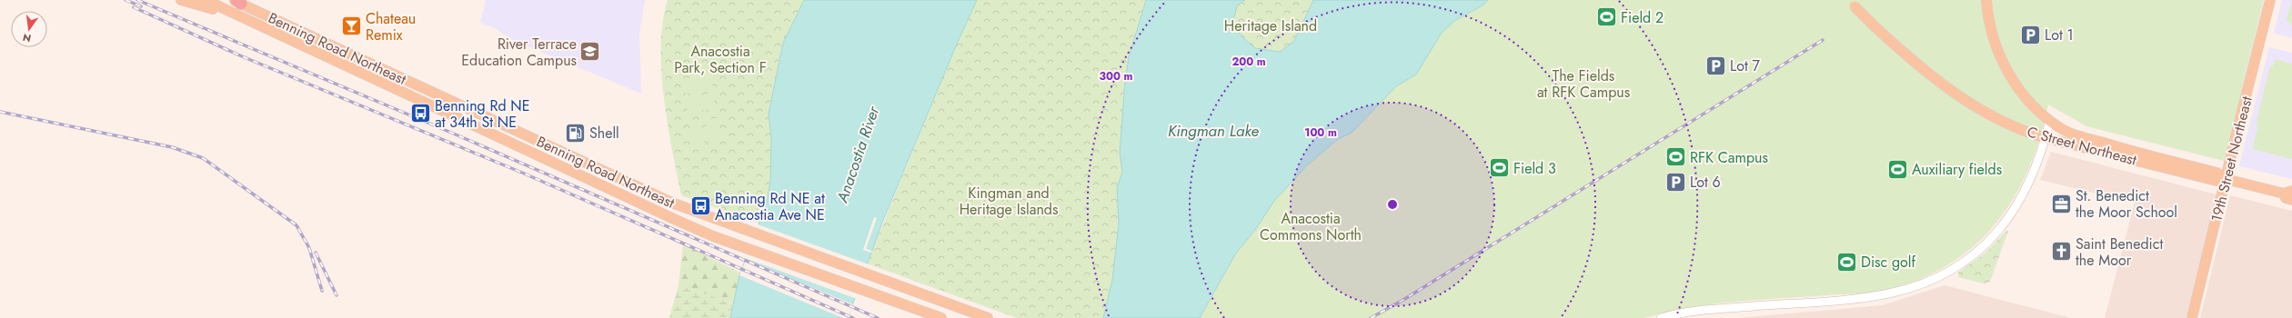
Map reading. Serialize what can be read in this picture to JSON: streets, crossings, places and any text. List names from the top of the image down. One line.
{"streets":{"main road":["Benning Road Northeast","C Street Northeast","19th Street Northeast"]},"crossings":[["C Street Northeast","19th Street Northeast"]],"water":["Kingman Lake","Anacostia River"],"parks":["Heritage Island","Anacostia Park, Section F","The Fields at RFK Campus","Kingman and Heritage Islands","Anacostia Commons North"],"places":{"sports":["Field 2","RFK Campus","Field 3","Auxiliary fields","Disc golf"],"bar":["Chateau Remix"],"parking":["Lot 1","Lot 7","Lot 6"],"school or university":["River Terrace Education Campus"],"bus stop":["Benning Rd NE at 34th St NE","Benning Rd NE at Anacostia Ave NE"],"fuel station":["Shell"],"office":["St. Benedict the Moor School"],"church":["Saint Benedict the Moor"]},"north":"bottom","rings":["200 m","300 m","100 m"]}
